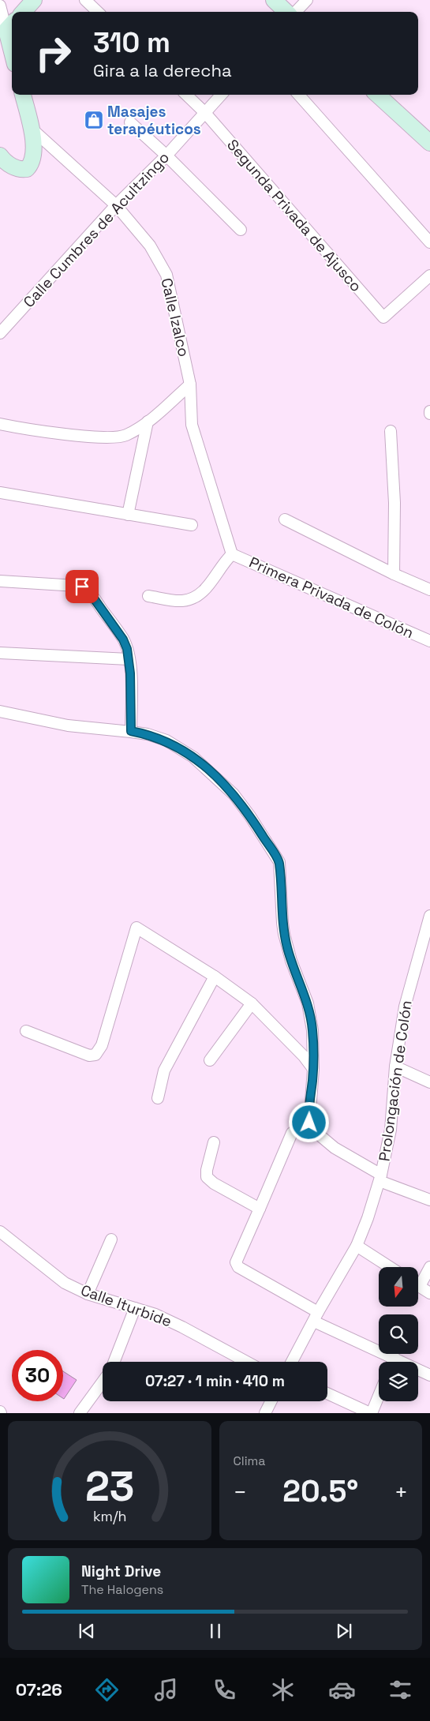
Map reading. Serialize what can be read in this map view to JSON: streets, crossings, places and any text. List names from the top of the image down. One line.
{"streets":{"street":["Segunda Privada de Ajusco","Calle Cumbres de Acultzingo","Calle Izalco","Primera Privada de Colón","Prolongación de Colón","Calle Iturbide"]},"crossings":[["Segunda Privada de Ajusco","Calle Cumbres de Acultzingo"],["Calle Cumbres de Acultzingo","Calle Izalco"],["Calle Izalco","Primera Privada de Colón"]],"places":{"shop":["Masajes terapéuticos"]},"north":"bottom","page":{"turn":["310 m","Gira a la derecha"],"limit":"30","trip":"07:27 · 1 min · 410 m","tile":"Clima","heat":["−","20.5°","+"],"song":["Night Drive","The Halogens"],"tabs":"07:26","gauge":["23","km/h"]}}
